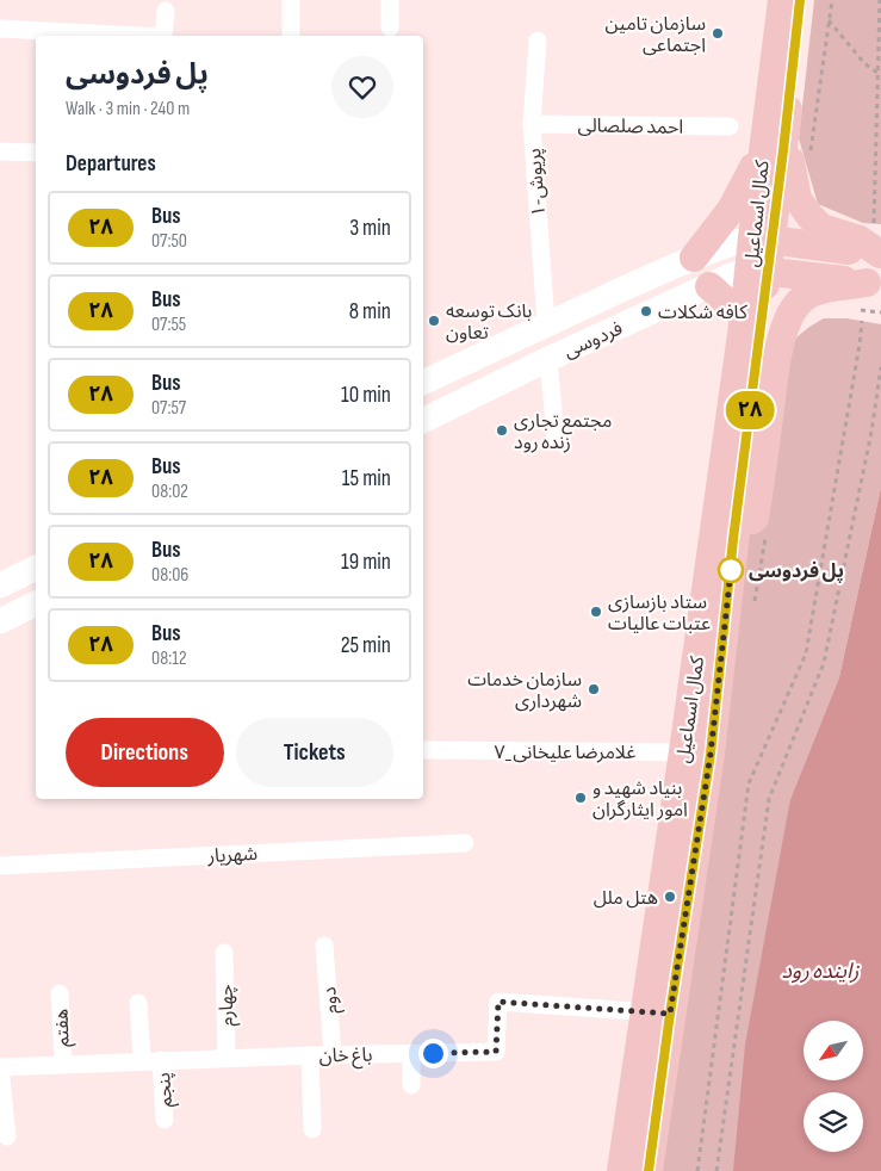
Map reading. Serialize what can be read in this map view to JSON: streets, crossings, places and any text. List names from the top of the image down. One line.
{"streets":{"main road":["کمال اسماعیل","فردوسی"],"street":["احمد صلصالی","۱-پریوش","۷_غلامرضا علیخانی","شهریار","دوم","چهارم","هفتم","باغ خان","پنجم"]},"crossings":[["احمد صلصالی","۱-پریوش"],["۱-پریوش","فردوسی"],["کمال اسماعیل","فردوسی"],["کمال اسماعیل","۷_غلامرضا علیخانی"],["کمال اسماعیل","باغ خان"],["دوم","باغ خان"],["چهارم","باغ خان"],["هفتم","باغ خان"],["باغ خان","پنجم"]],"water":["زاینده رود"],"places":["سازمان تامین اجتماعی","کافه شکلات","بانک توسعه تعاون","مجتمع تجاری زنده رود","پل فردوسی","ستاد بازسازی عتبات عالیات","سازمان خدمات شهرداری","بنیاد شهید و امور ایثارگران","هتل ملل"],"lines":["bus line ۲۸"],"north":"bottom left","page":{"on_map":"۲۸","heading":[["پل فردوسی","Walk · 3 min · 240 m"],"Departures"],"list":[{"mark":"۲۸","name":"Bus","note":"07:50","value":"3 min"},{"mark":"۲۸","name":"Bus","note":"07:55","value":"8 min"},{"mark":"۲۸","name":"Bus","note":"07:57","value":"10 min"},{"mark":"۲۸","name":"Bus","note":"08:02","value":"15 min"},{"mark":"۲۸","name":"Bus","note":"08:06","value":"19 min"},{"mark":"۲۸","name":"Bus","note":"08:12","value":"25 min"}],"buttons":["Directions","Tickets"]}}
